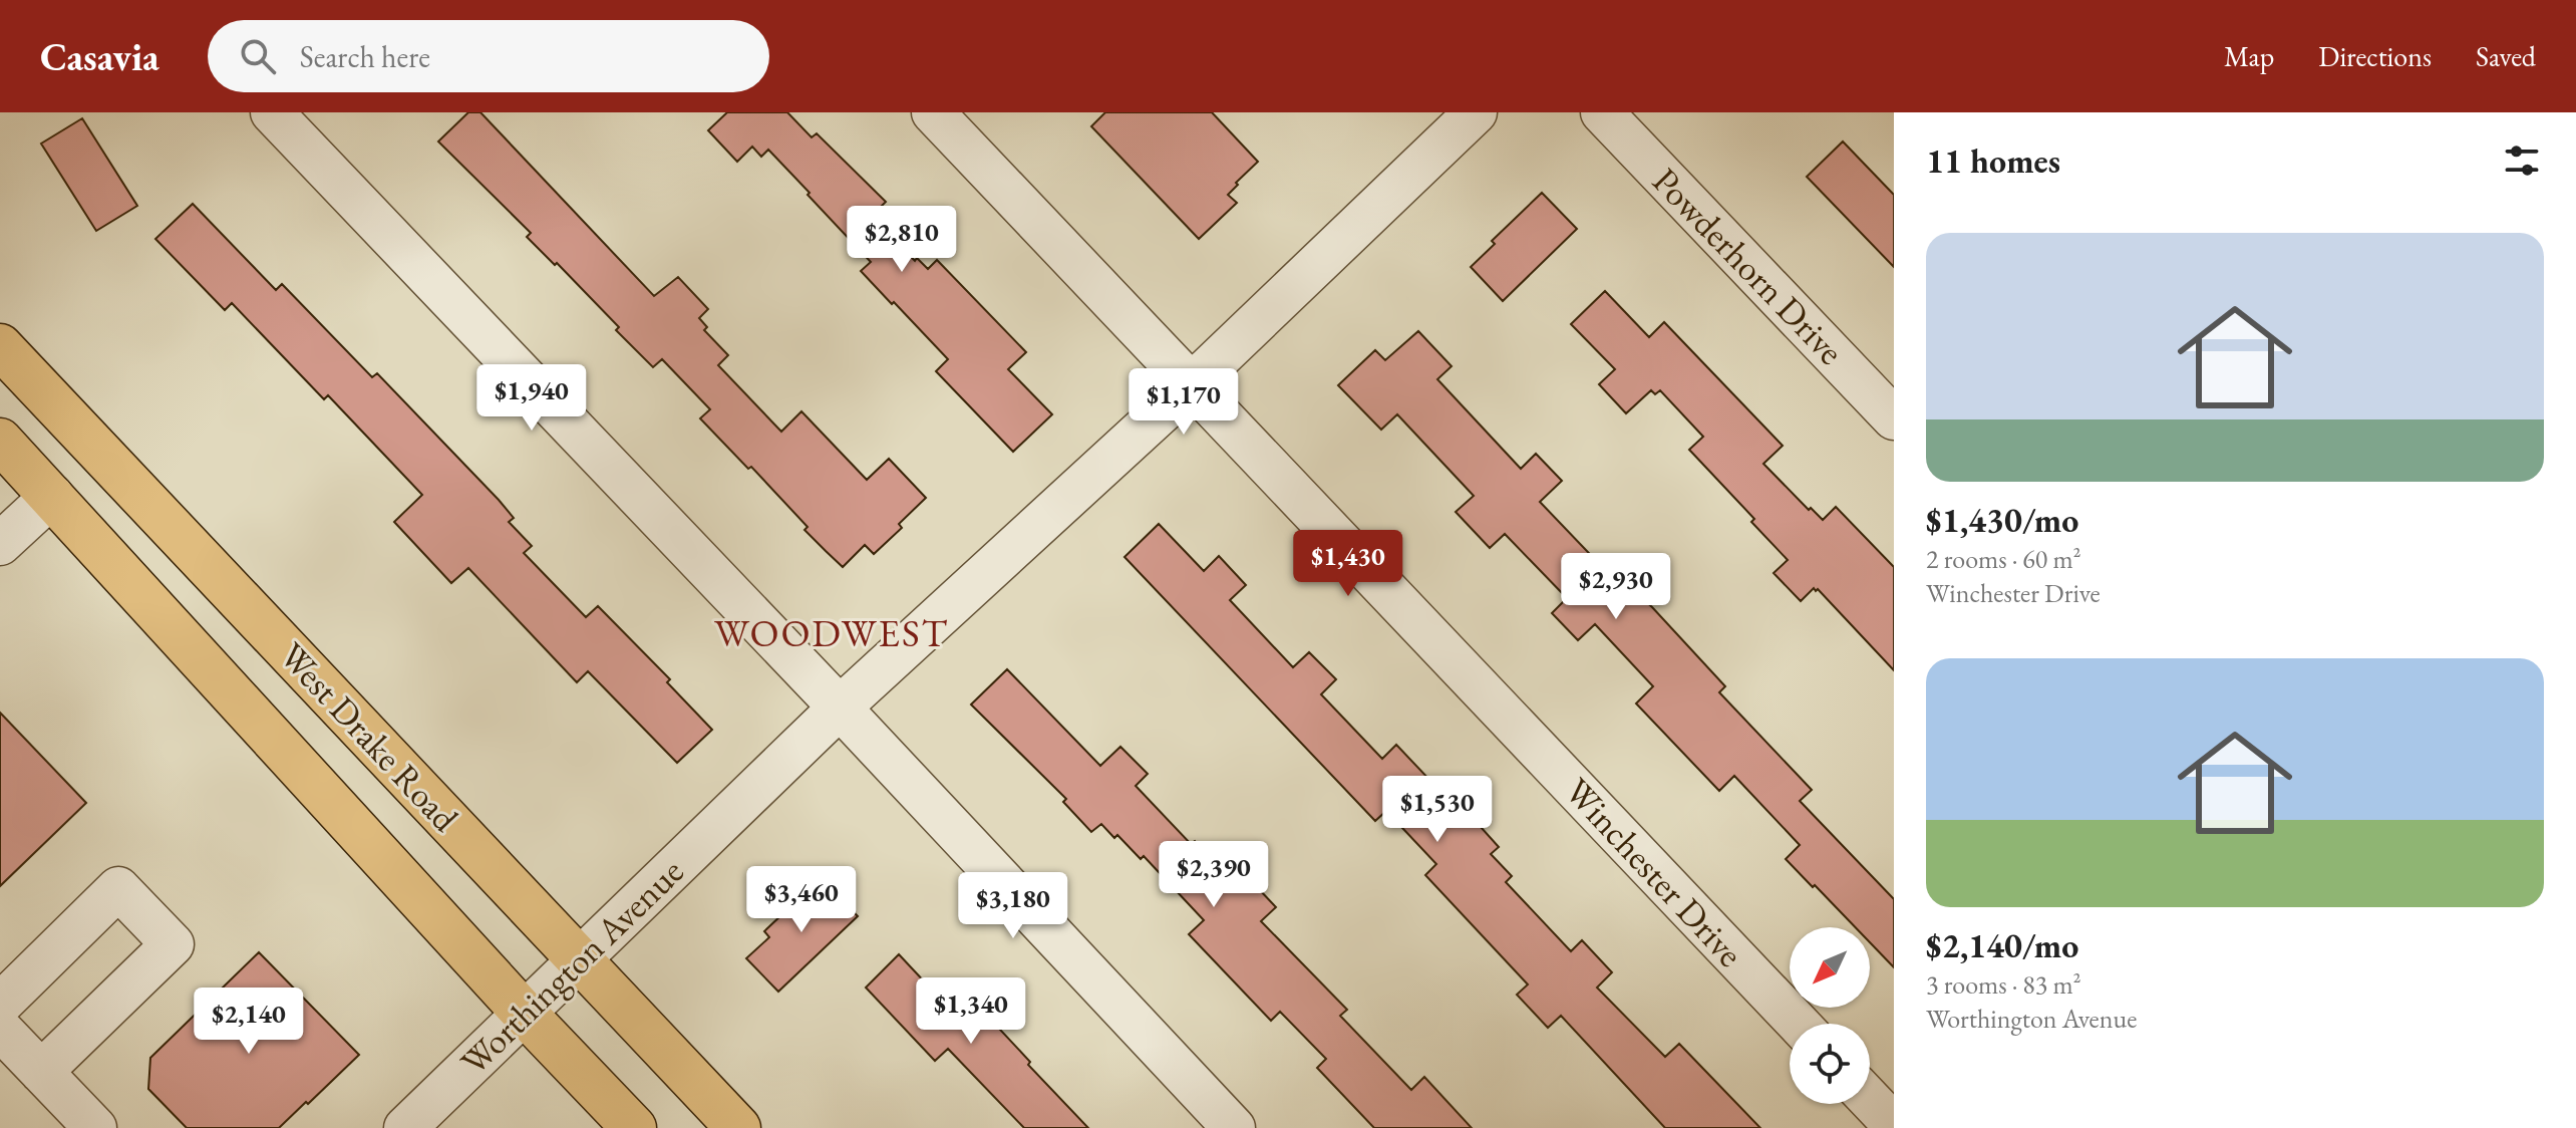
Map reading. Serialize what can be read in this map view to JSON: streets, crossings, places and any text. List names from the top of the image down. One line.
{"streets":{"main road":["West Drake Road"],"street":["Powderhorn Drive","Winchester Drive","Worthington Avenue"]},"crossings":[["West Drake Road","Worthington Avenue"],["Winchester Drive","Worthington Avenue"]],"districts":["WOODWEST"],"north":"bottom left","page":{"header":"Casavia","search":"Search here","nav":["Map","Directions","Saved"],"heading":"11 homes","price":["$2,810","$1,940","$1,170","$1,430","$2,930","$1,530","$2,390","$3,460","$3,180","$1,340","$2,140"],"list":[{"name":"$1,430/mo","note":"2 rooms · 60 m² · Winchester Drive"},{"name":"$2,140/mo","note":"3 rooms · 83 m² · Worthington Avenue"}]}}
